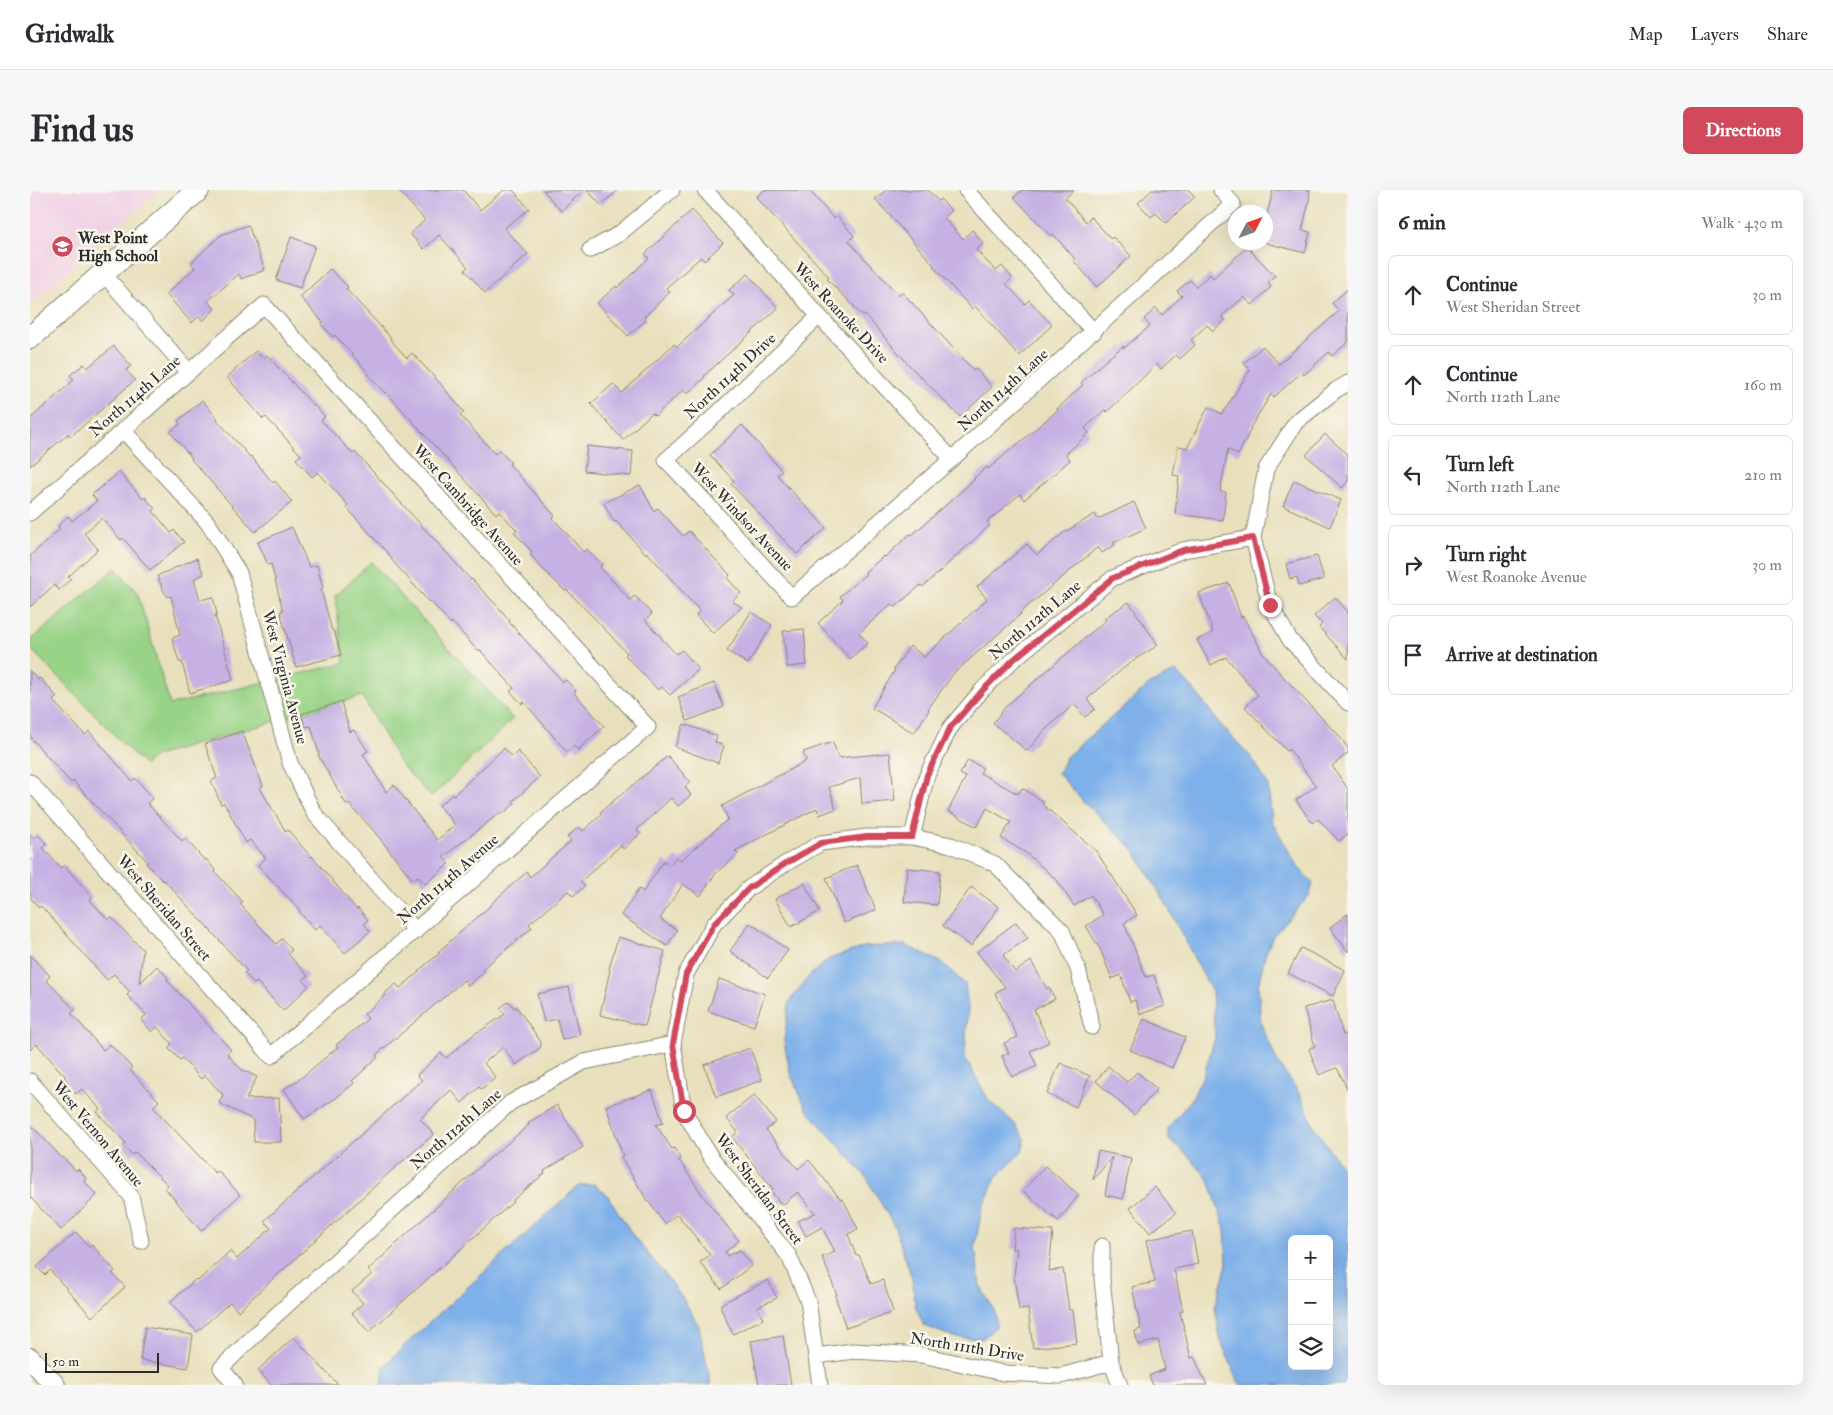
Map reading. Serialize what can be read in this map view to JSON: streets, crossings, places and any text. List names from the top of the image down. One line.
{"streets":{"street":["West Roanoke Drive","North 114th Drive","North 114th Lane","West Cambridge Avenue","West Windsor Avenue","North 112th Lane","West Virginia Avenue","North 114th Avenue","West Sheridan Street","West Vernon Avenue","North 111th Drive"]},"crossings":[["West Roanoke Drive","North 114th Drive"],["West Roanoke Drive","North 114th Lane"],["North 114th Drive","West Windsor Avenue"],["North 114th Lane","West Cambridge Avenue"],["North 114th Lane","West Windsor Avenue"],["North 114th Lane","West Virginia Avenue"],["West Cambridge Avenue","North 114th Avenue"],["North 112th Lane","West Sheridan Street"],["West Virginia Avenue","North 114th Avenue"],["North 114th Avenue","West Sheridan Street"],["West Sheridan Street","North 111th Drive"]],"places":{"school or university":["West Point High School"]},"scale_bar":"50 m","north":"top right","page":{"header":"Gridwalk","nav":["Map","Layers","Share"],"buttons":"Directions","title":"Find us","heading":["6 min","Walk · 430 m"],"list":[["Continue","West Sheridan Street","30 m"],["Continue","North 112th Lane","160 m"],["Turn left","North 112th Lane","210 m"],["Turn right","West Roanoke Avenue","30 m"],"Arrive at destination"],"map_buttons":["+","−"],"scale":"50 m"}}
